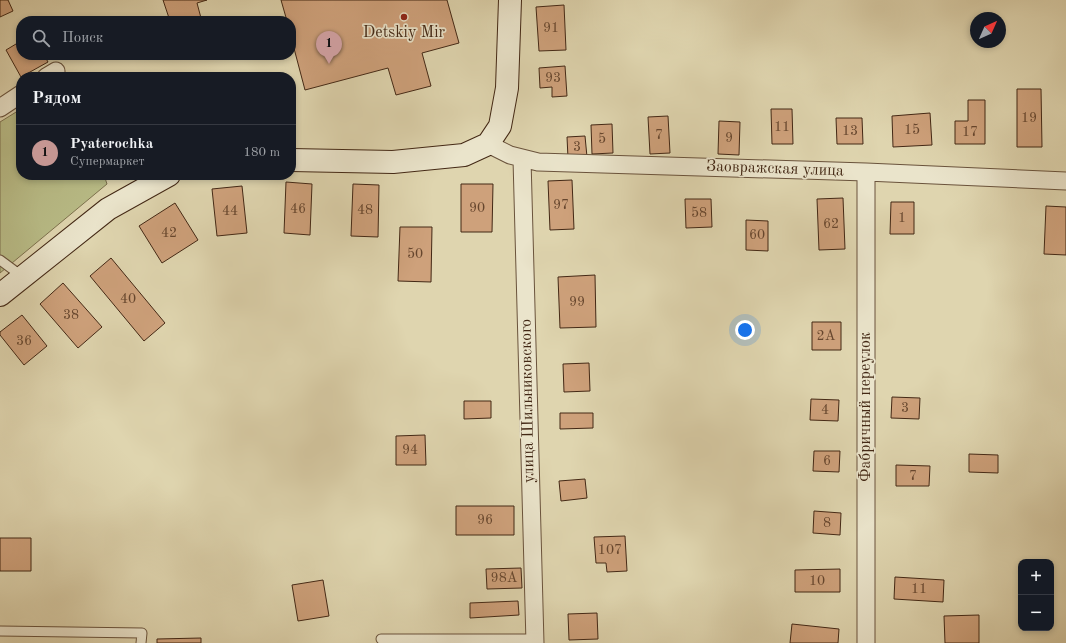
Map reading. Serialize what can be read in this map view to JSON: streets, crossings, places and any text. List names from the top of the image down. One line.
{"streets":{"street":["Заовражская улица","улица Шильниковского","Фабричный переулок"]},"crossings":[["Заовражская улица","улица Шильниковского"],["Заовражская улица","Фабричный переулок"]],"places":["Detskiy Mir"],"house_numbers":["91","93","19","11","15","13","17","7","9","5","3","97","90","46","48","44","58","1","62","42","60","50","40","99","38","2А","36","3","4","94","6","7","96","8","107","98А","10","11"],"north":"top right","page":{"search":"Поиск","pins":"1","heading":"Рядом","list":[{"mark":"1","name":"Pyaterochka","note":"Супермаркет","value":"180 m"}],"map_buttons":["+","−"]}}
